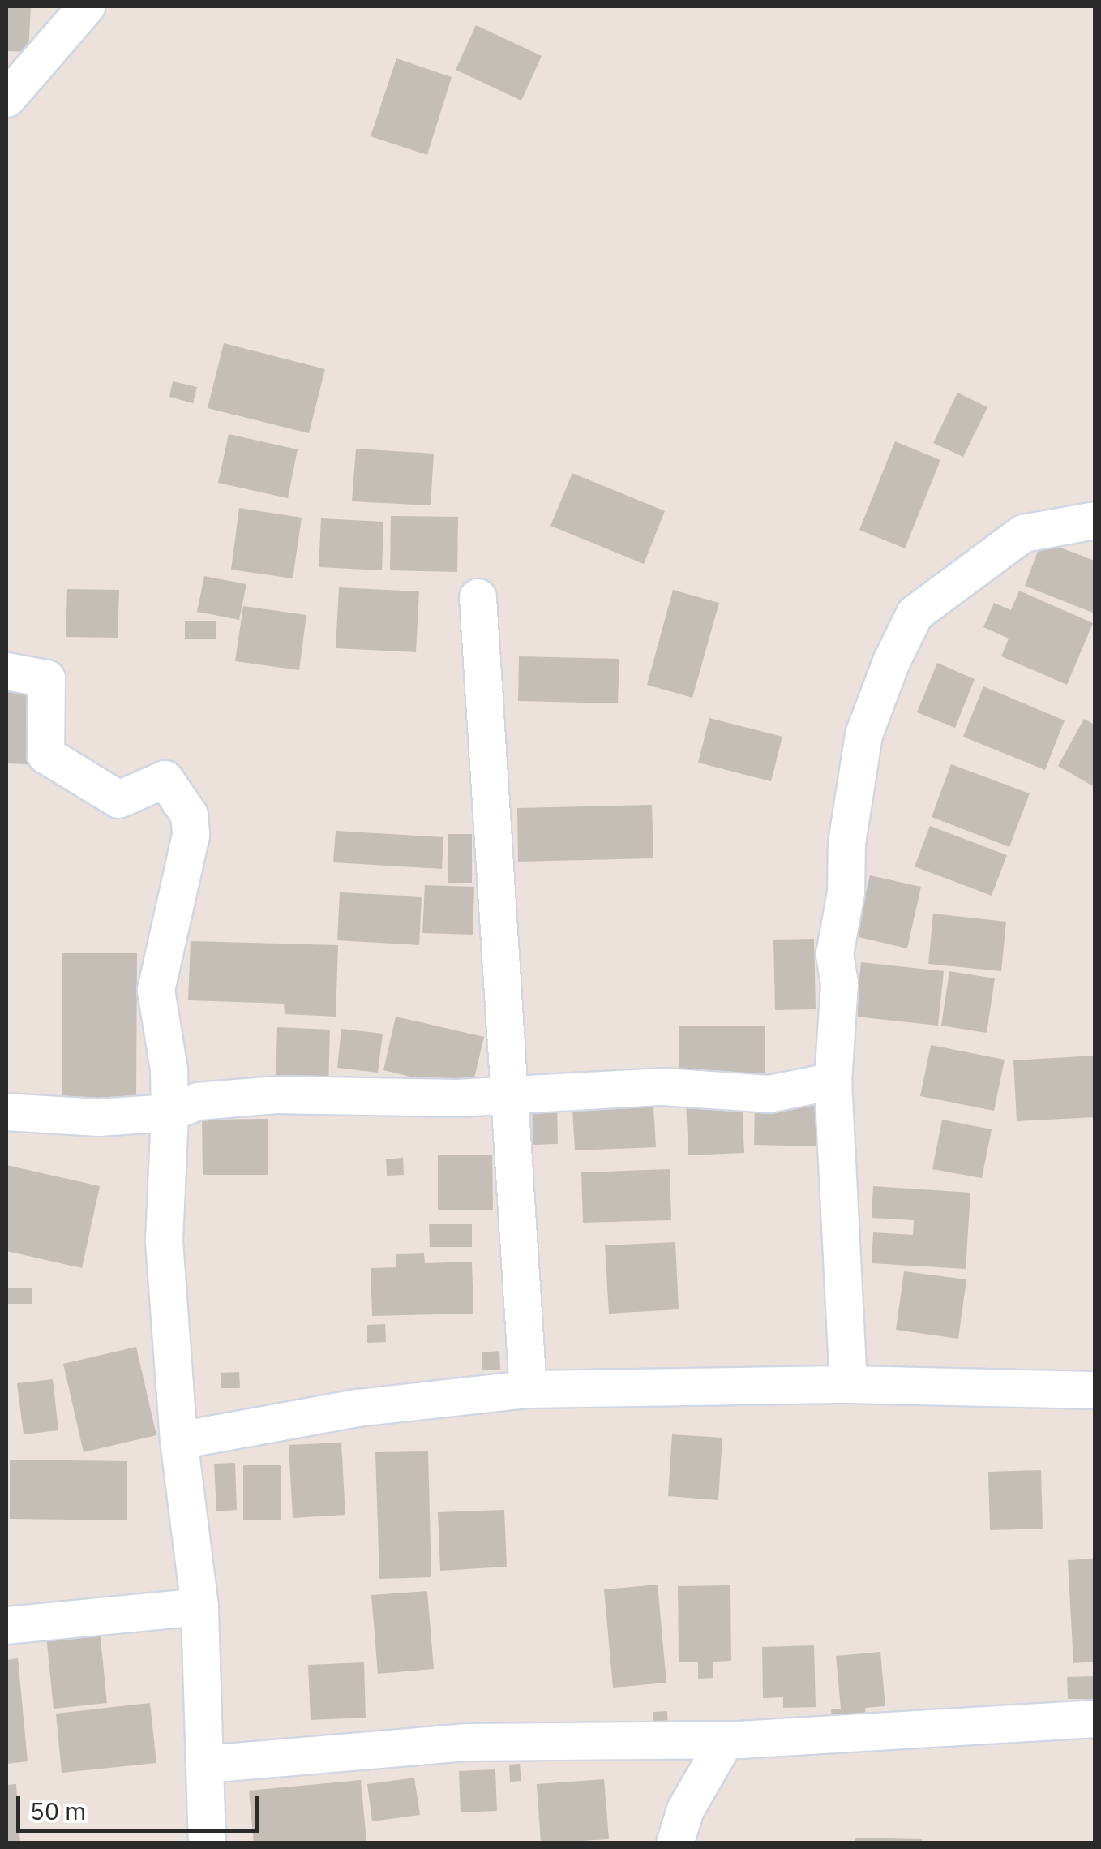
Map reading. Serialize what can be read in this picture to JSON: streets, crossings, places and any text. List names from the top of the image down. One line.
{"scale_bar":"50 m"}
